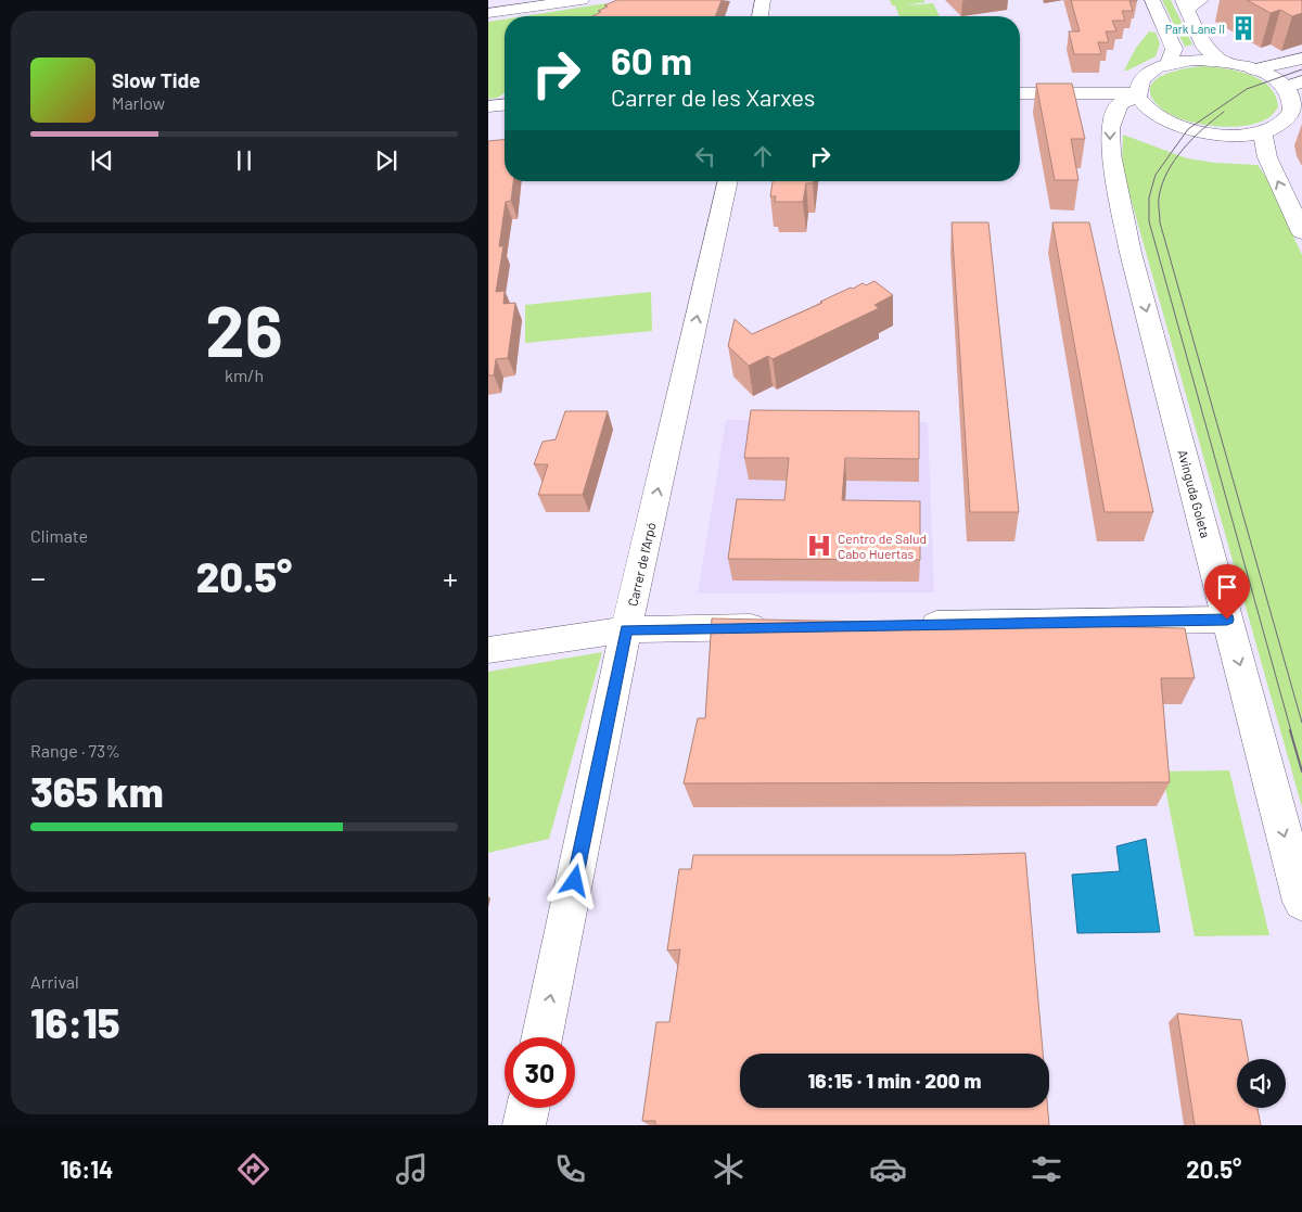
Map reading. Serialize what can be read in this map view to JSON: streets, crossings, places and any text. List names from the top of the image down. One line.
{"streets":{"main road":["Avinguda Goleta","Carrer de l'Arpó"]},"one_way":["Avinguda Goleta","Carrer de l'Arpó"],"places":{"building":["Park Lane II"],"hospital":["Centro de Salud Cabo Huertas"]},"page":{"turn":["60 m","Carrer de les Xarxes"],"song":["Slow Tide","Marlow"],"tile":[["26","km/h"],"Climate",["Range · 73%","365 km"],["Arrival","16:15"]],"heat":["−","20.5°","+"],"limit":"30","trip":"16:15 · 1 min · 200 m","tabs":["16:14","20.5°"]}}
